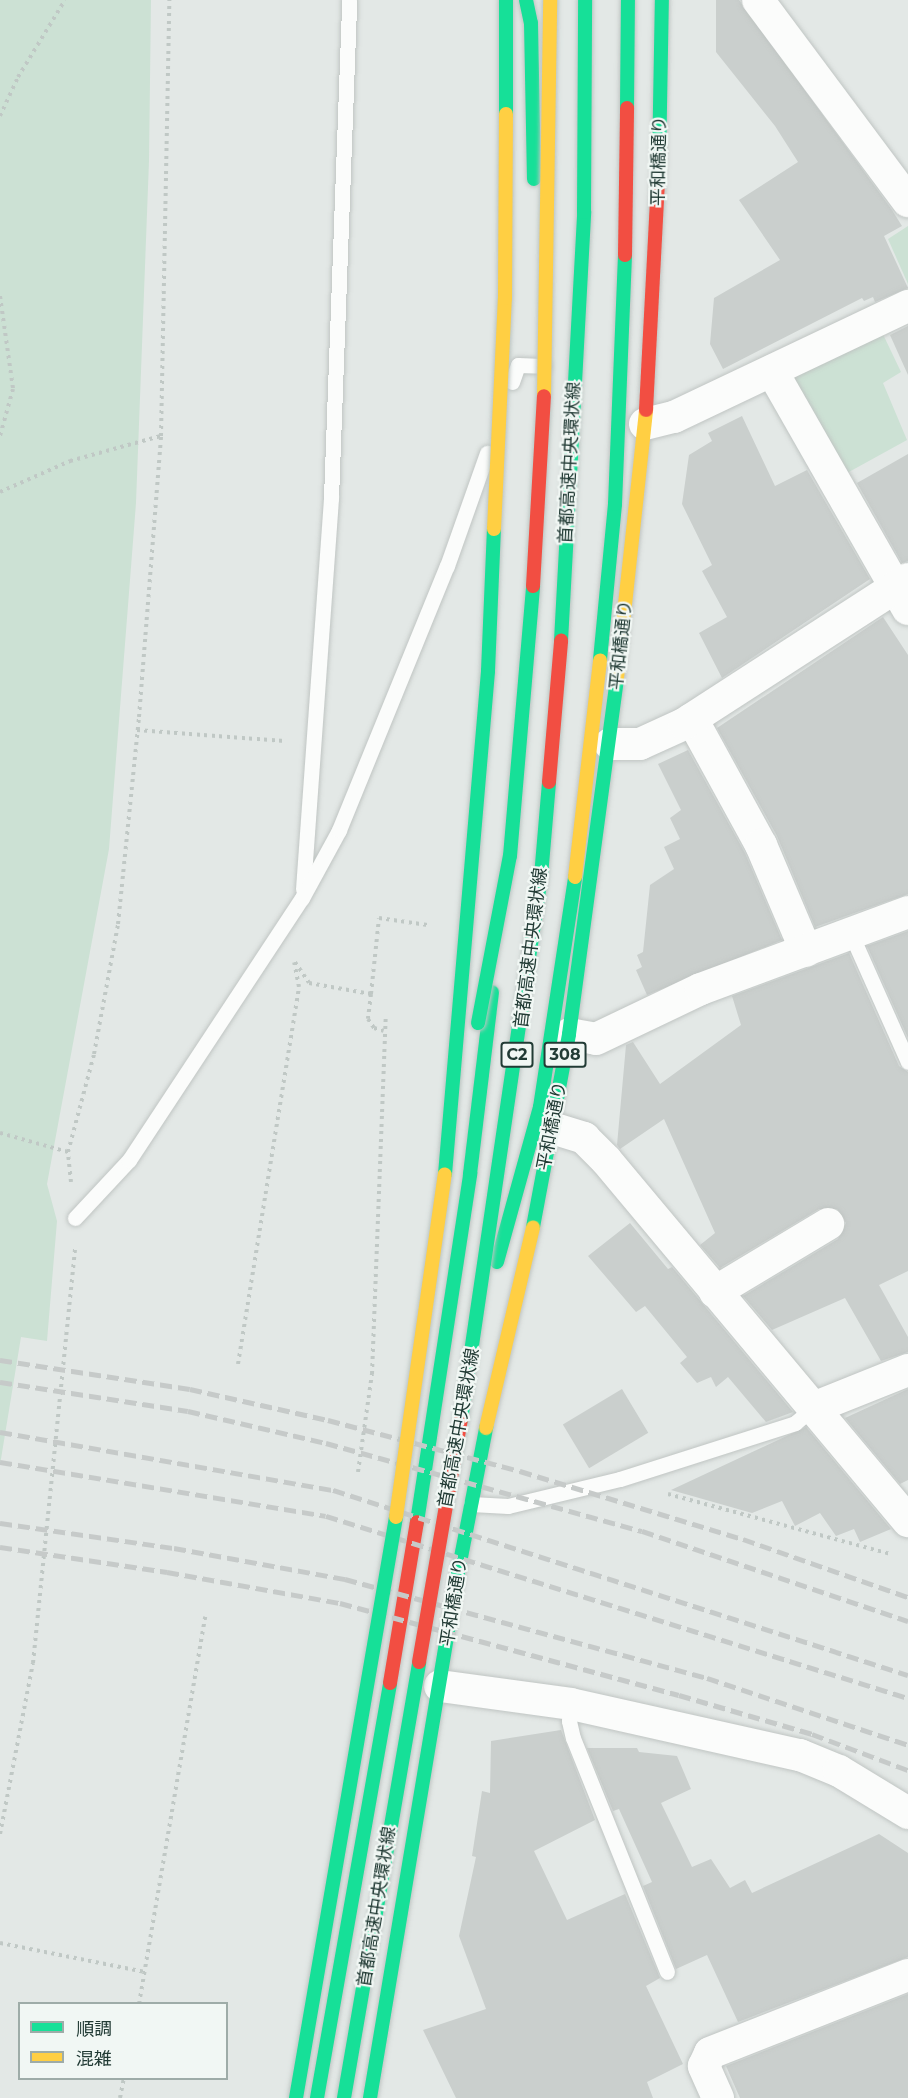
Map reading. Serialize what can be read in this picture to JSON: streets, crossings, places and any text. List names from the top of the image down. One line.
{"streets":{"main road":["平和橋通り","首都高速中央環状線","C2","308"]},"legend":["順調","混雑"]}
